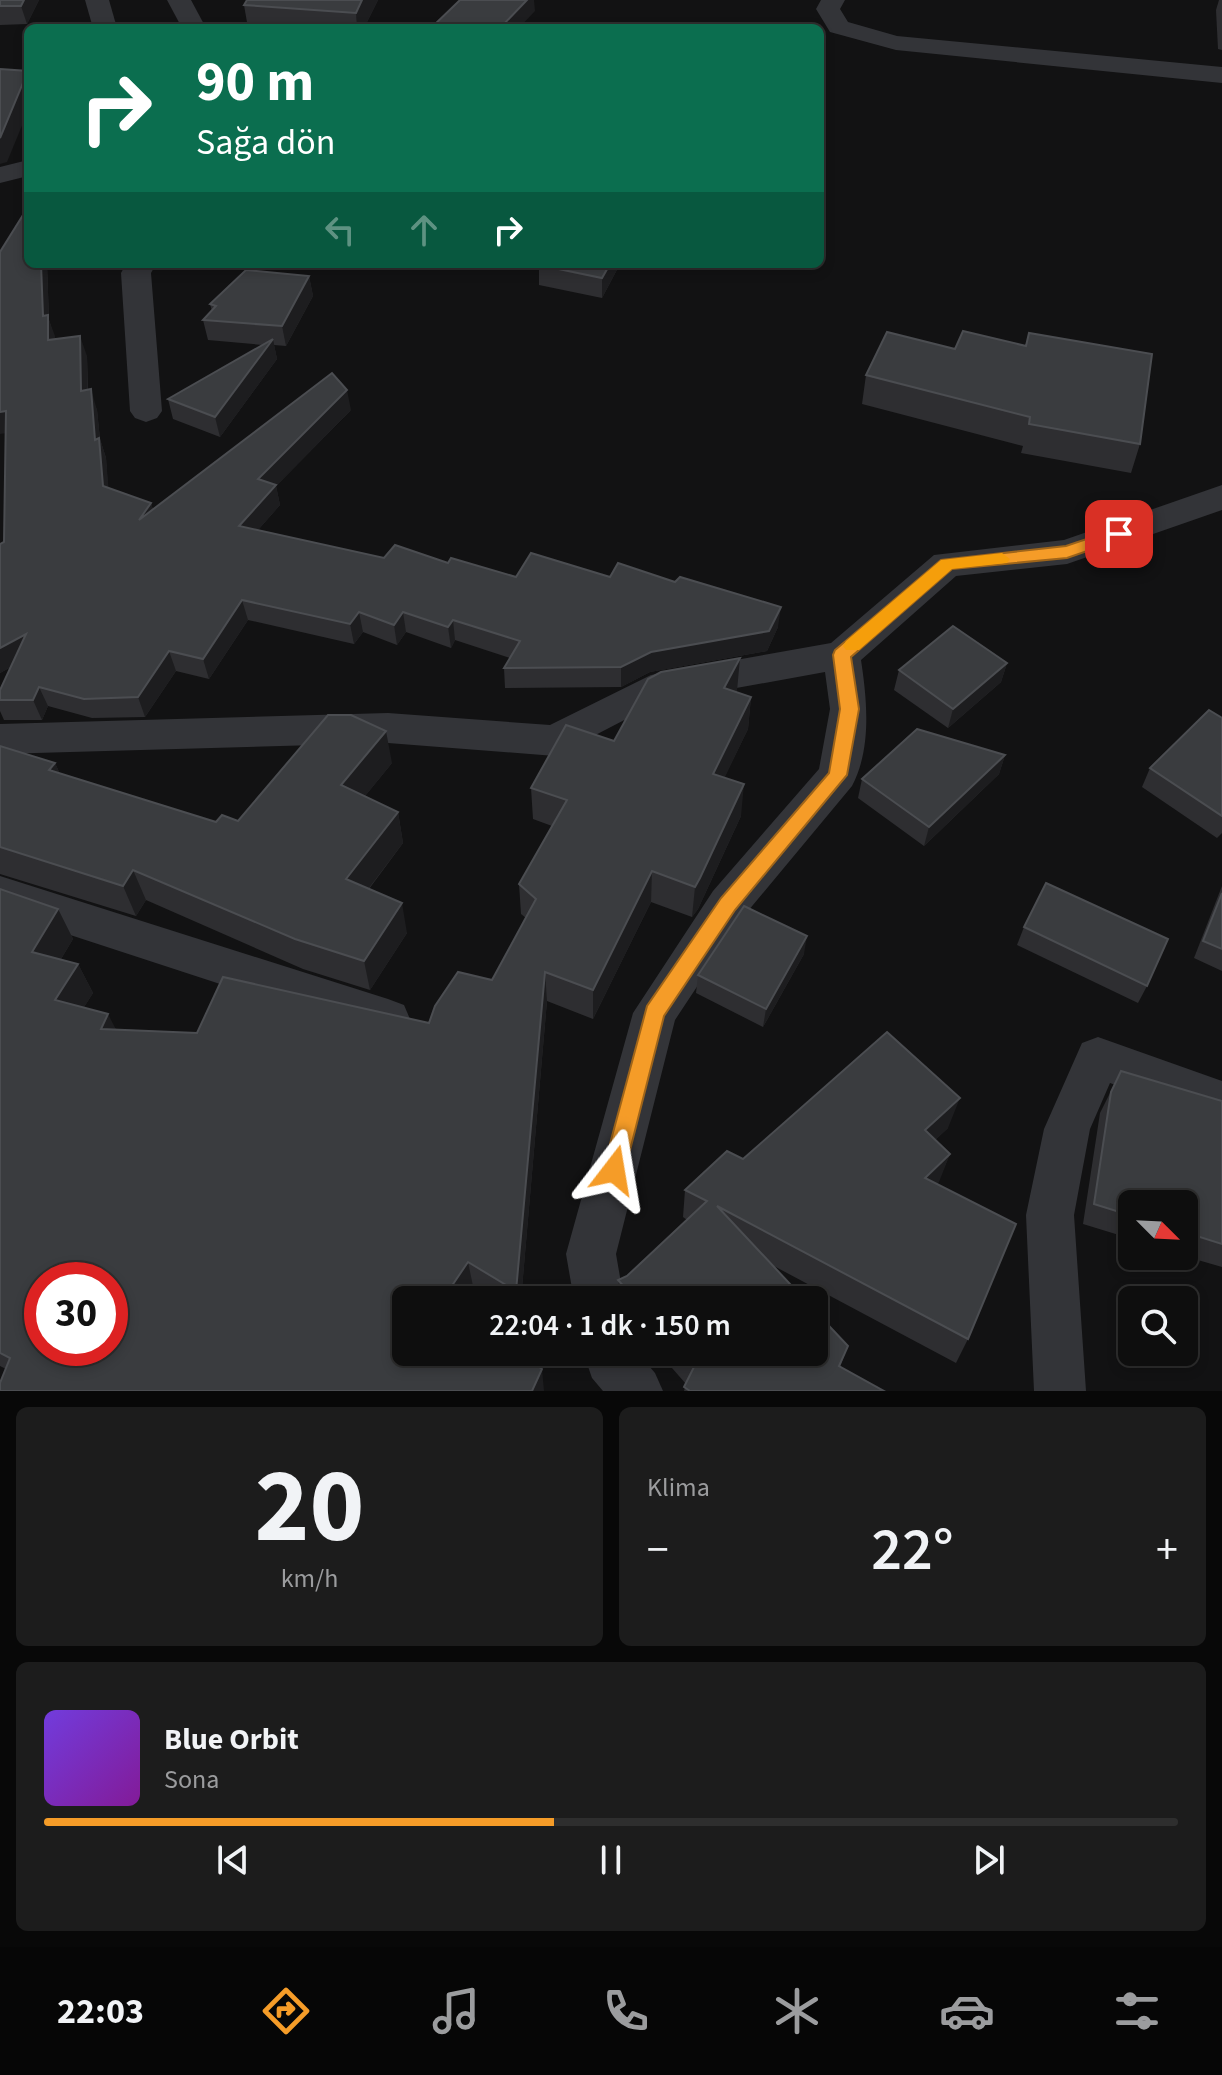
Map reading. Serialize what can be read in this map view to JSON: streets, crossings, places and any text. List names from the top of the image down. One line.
{"north":"bottom right","page":{"turn":["90 m","Sağa dön"],"limit":"30","trip":"22:04 · 1 dk · 150 m","tile":[["20","km/h"],"Klima"],"heat":["−","22°","+"],"song":["Blue Orbit","Sona"],"tabs":"22:03"}}
